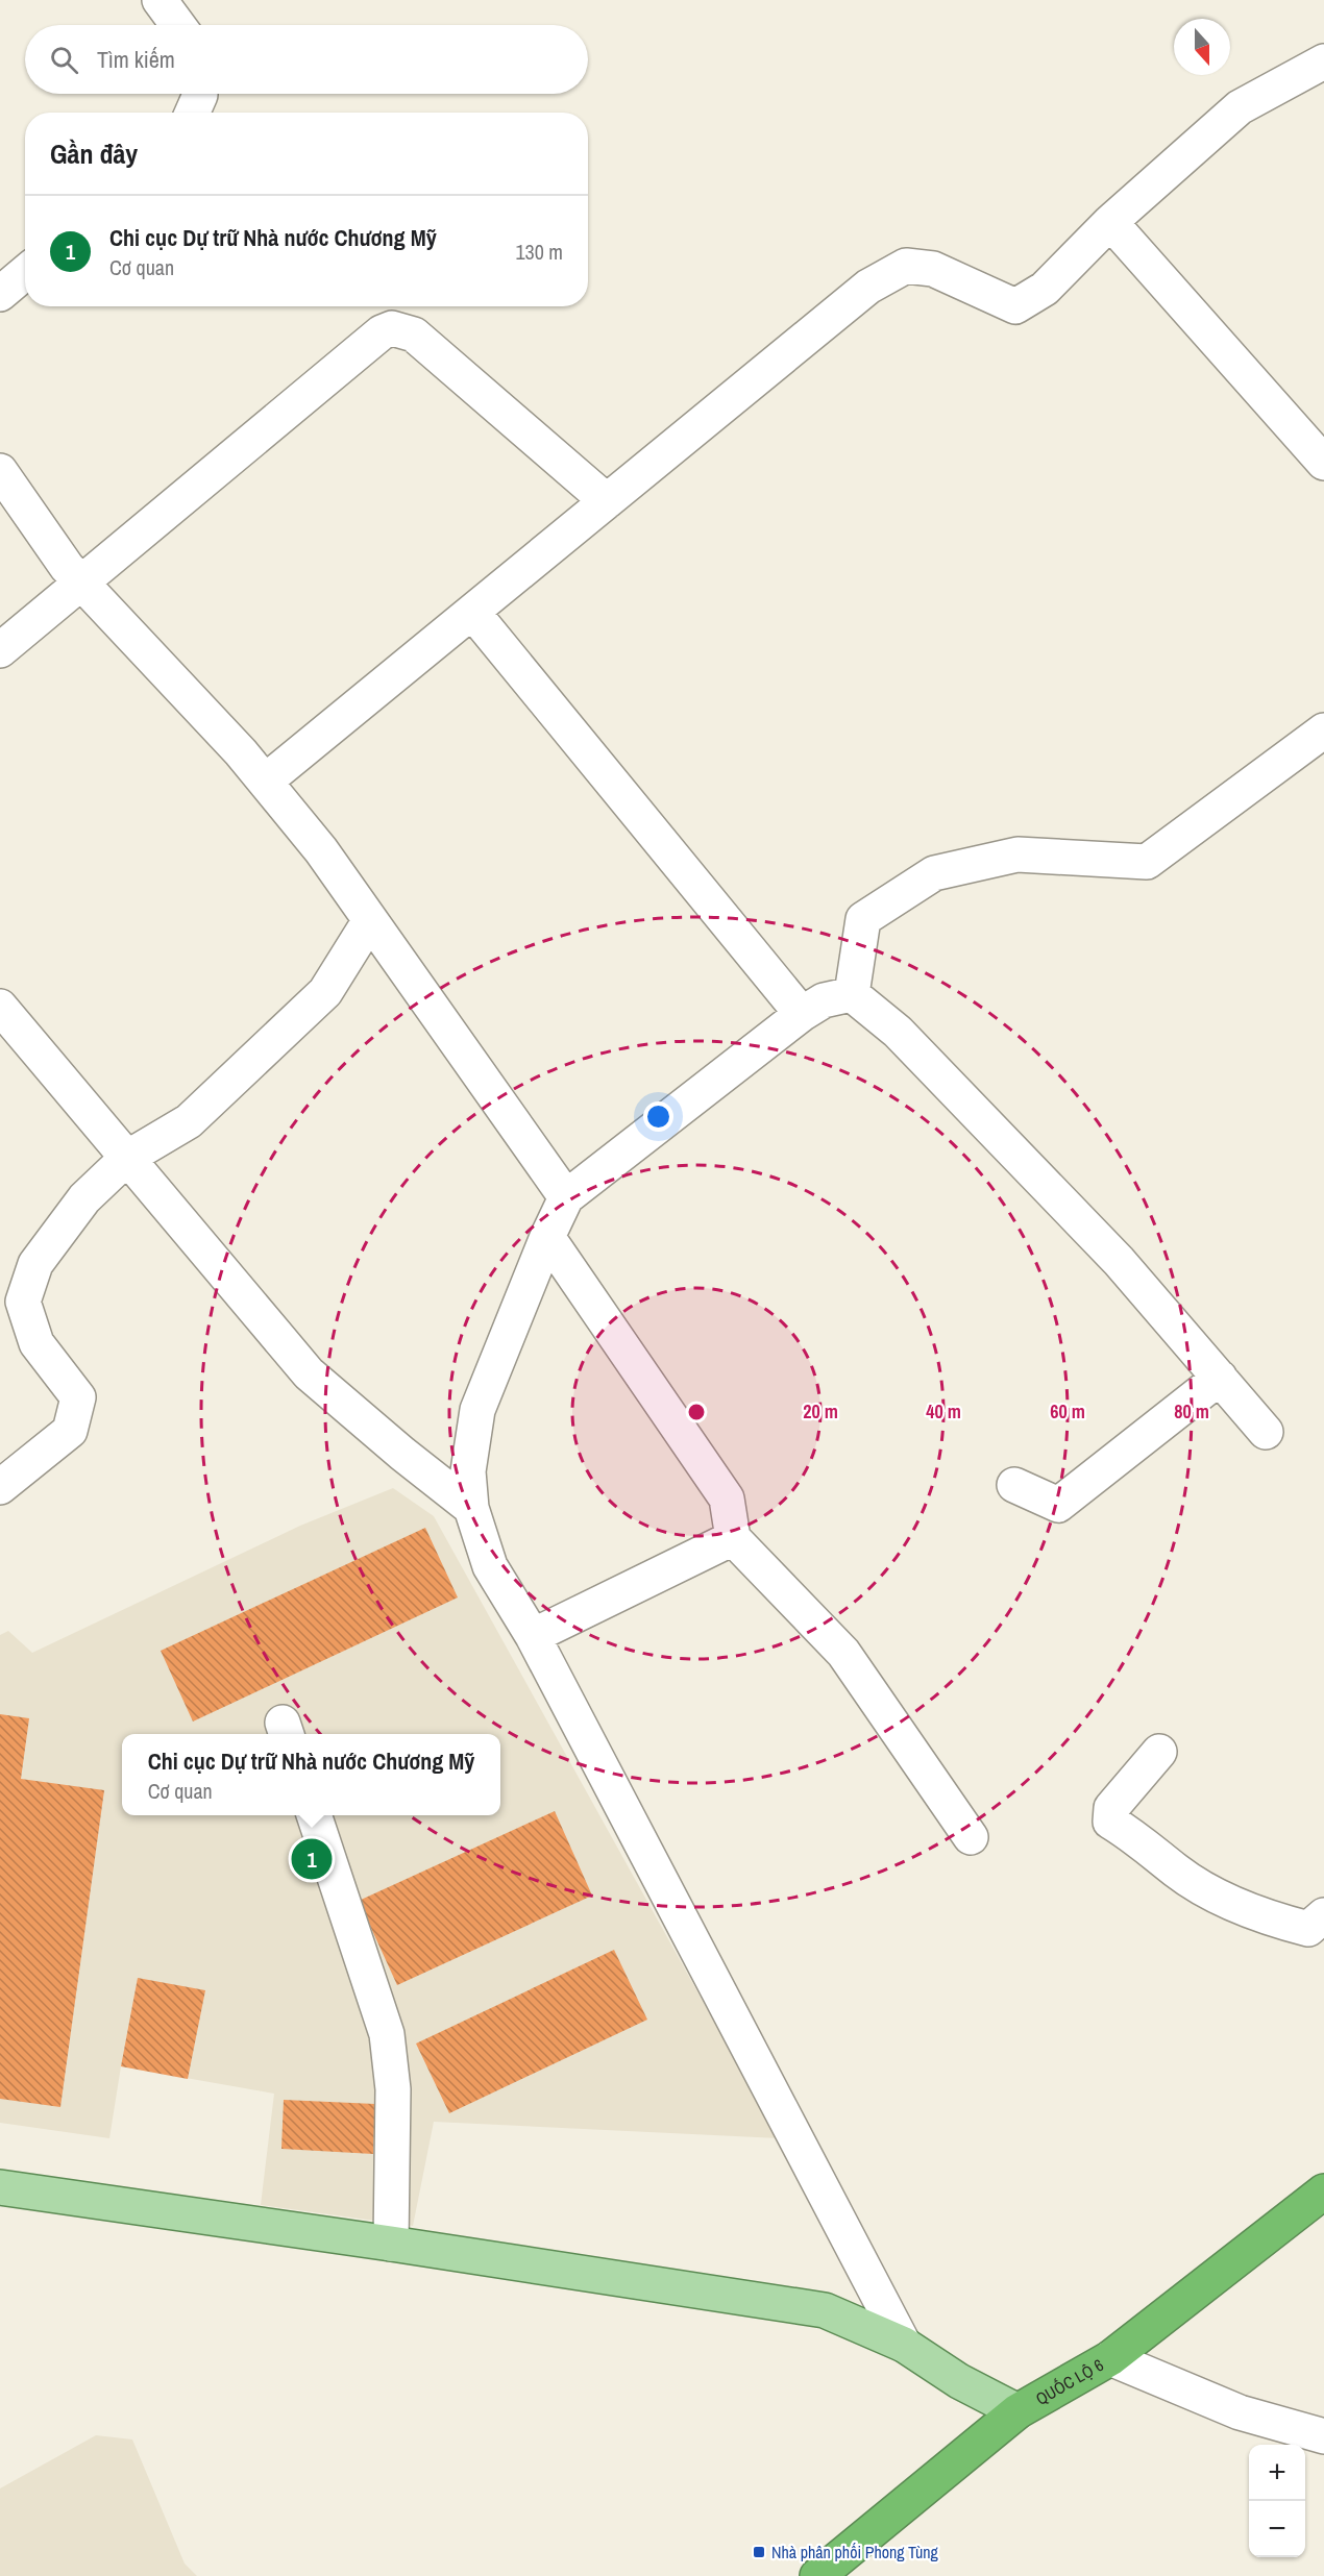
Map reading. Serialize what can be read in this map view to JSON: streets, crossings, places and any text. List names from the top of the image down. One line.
{"streets":{"highway":["QUỐC LỘ 6"]},"places":{"transit":["Nhà phân phối Phong Tùng"]},"north":"bottom","page":{"search":"Tìm kiếm","heading":"Gần đây","list":[{"mark":"1","name":"Chi cục Dự trữ Nhà nước Chương Mỹ","note":"Cơ quan","value":"130 m"}],"popup":["Chi cục Dự trữ Nhà nước Chương Mỹ","Cơ quan"],"pins":"1","map_buttons":["+","−"]},"rings":["20 m","40 m","60 m","80 m"]}
